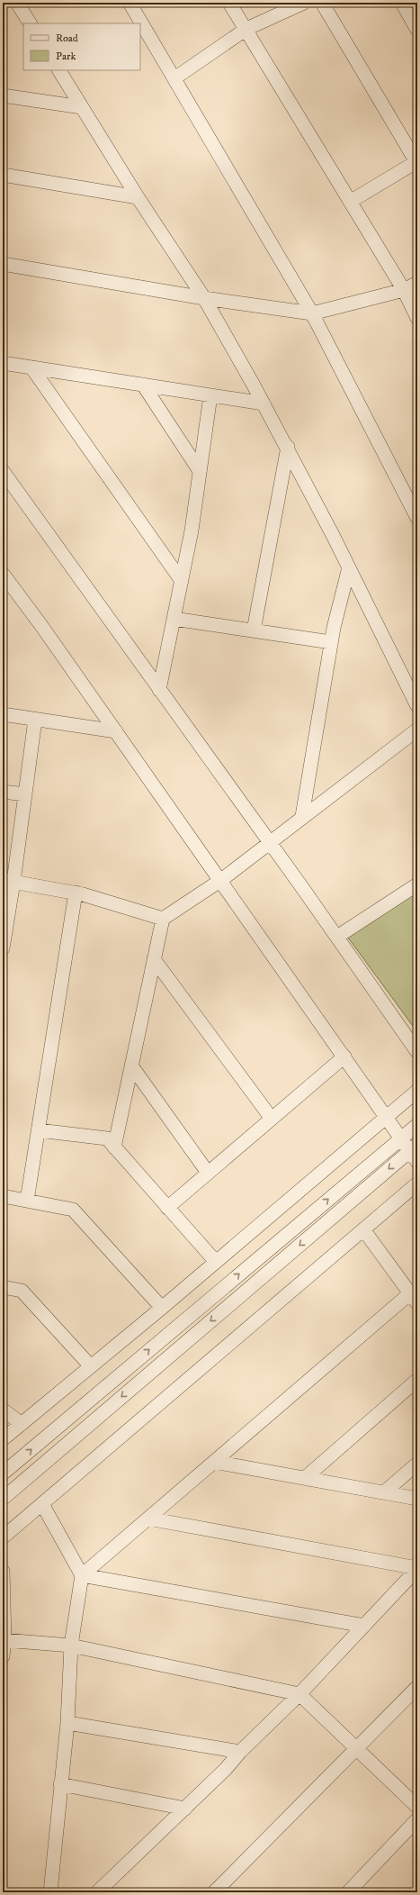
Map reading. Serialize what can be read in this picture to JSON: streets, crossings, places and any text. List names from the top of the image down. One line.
{"legend":["Road","Park"]}
